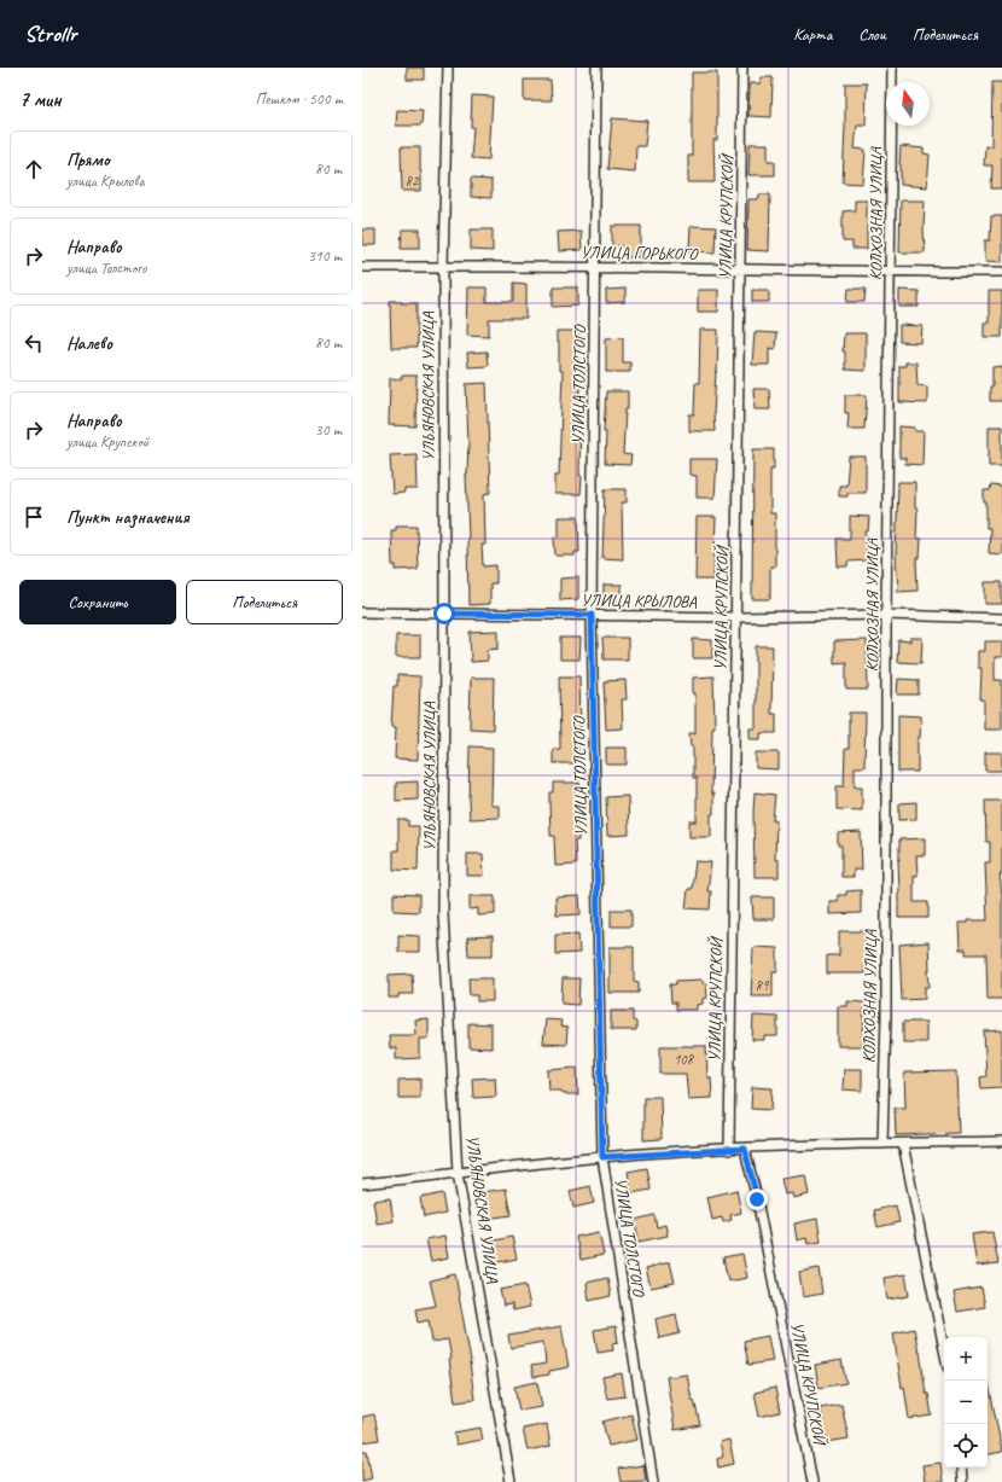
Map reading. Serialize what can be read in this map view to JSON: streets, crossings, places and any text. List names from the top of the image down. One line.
{"streets":{"street":["КОЛХОЗНАЯ УЛИЦА","УЛИЦА КРУПСКОЙ","УЛИЦА ГОРЬКОГО","УЛИЦА ТОЛСТОГО","УЛЬЯНОВСКАЯ УЛИЦА","УЛИЦА КРЫЛОВА"]},"crossings":[["КОЛХОЗНАЯ УЛИЦА","УЛИЦА ГОРЬКОГО"],["КОЛХОЗНАЯ УЛИЦА","УЛИЦА КРЫЛОВА"],["УЛИЦА КРУПСКОЙ","УЛИЦА ГОРЬКОГО"],["УЛИЦА КРУПСКОЙ","УЛИЦА КРЫЛОВА"],["УЛИЦА ГОРЬКОГО","УЛИЦА ТОЛСТОГО"],["УЛИЦА ГОРЬКОГО","УЛЬЯНОВСКАЯ УЛИЦА"],["УЛИЦА ТОЛСТОГО","УЛИЦА КРЫЛОВА"],["УЛЬЯНОВСКАЯ УЛИЦА","УЛИЦА КРЫЛОВА"]],"house_numbers":["82","89","108"],"north":"top","page":{"header":"Strollr","nav":["Карта","Слои","Поделиться"],"heading":["7 мин","Пешком · 500 m"],"list":[["Прямо","улица Крылова","80 m"],["Направо","улица Толстого","310 m"],["Налево","80 m"],["Направо","улица Крупской","30 m"],"Пункт назначения"],"buttons":["Сохранить","Поделиться"],"map_buttons":["+","−"]}}
